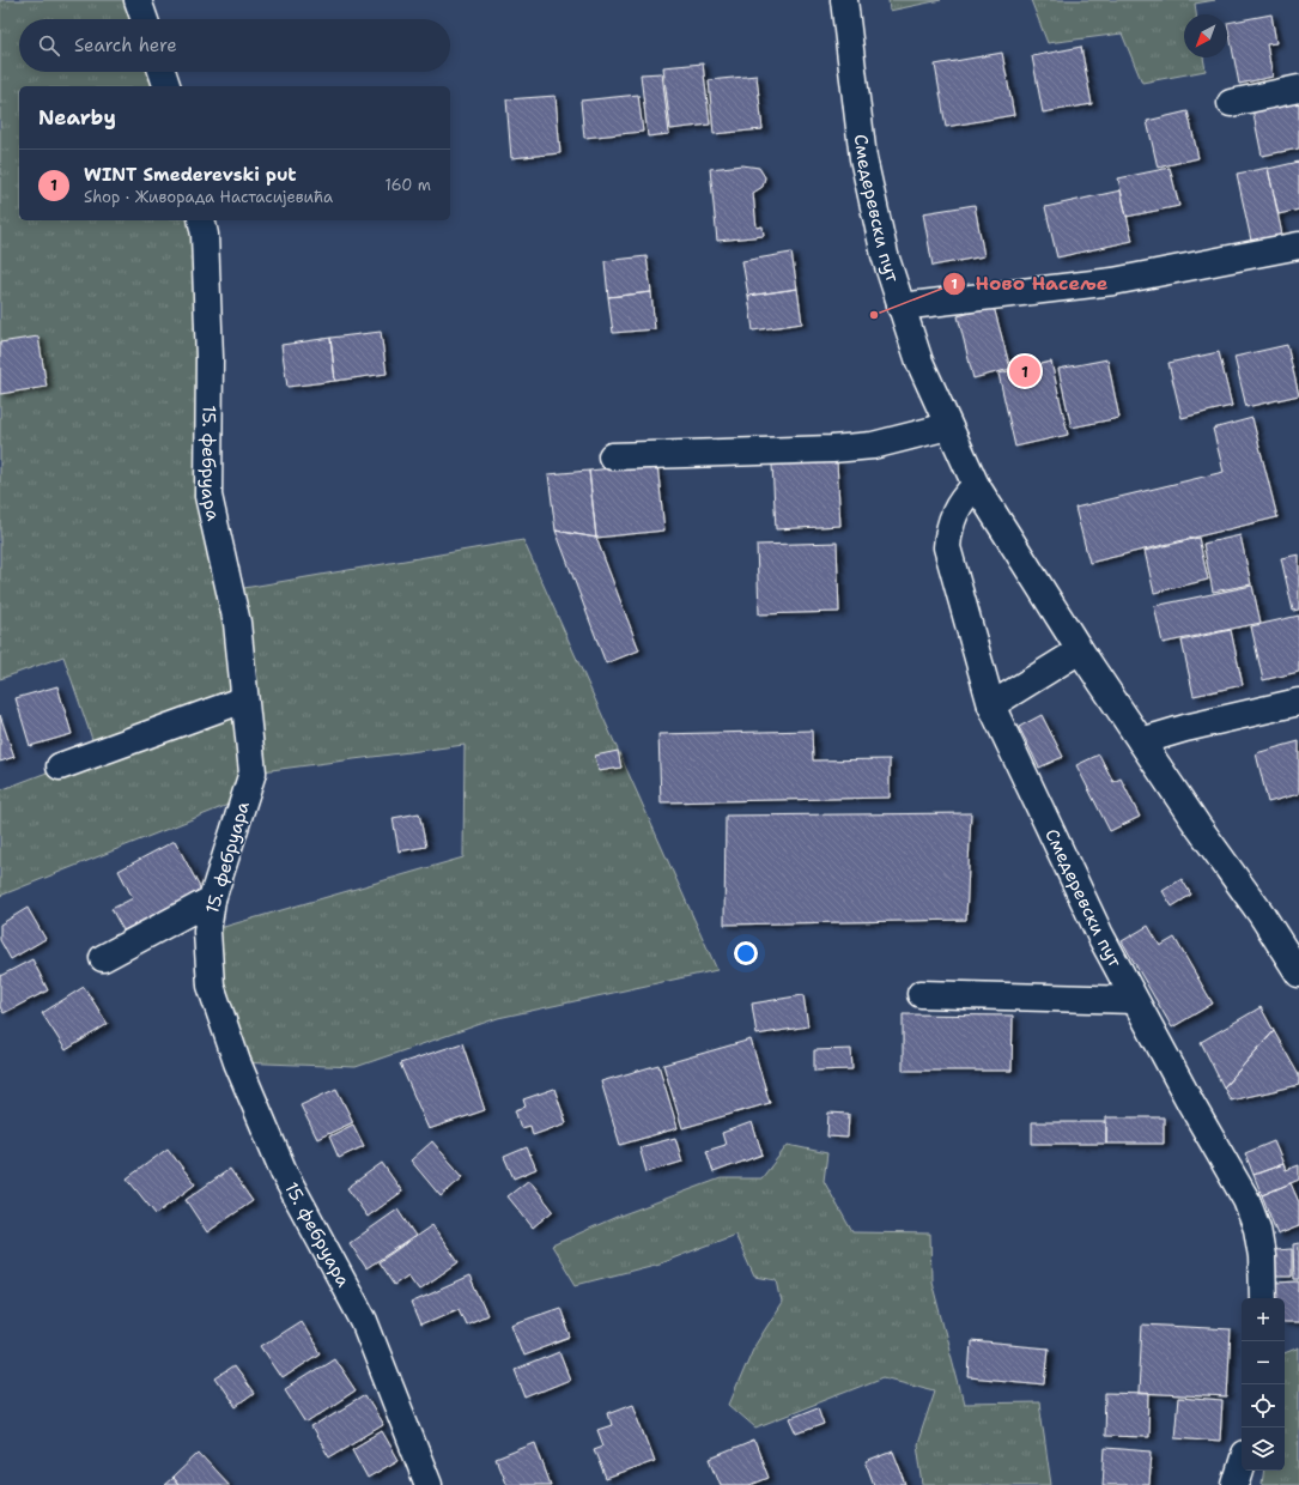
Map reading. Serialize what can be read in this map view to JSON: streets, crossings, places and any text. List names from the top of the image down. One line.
{"streets":{"street":["Смедеревски пут","15. фебруара"]},"places":["Ново Насеље"],"north":"bottom left","page":{"search":"Search here","heading":"Nearby","list":[{"mark":"1","name":"WINT Smederevski put","note":"Shop · Живорада Настасијевића","value":"160 m"}],"pins":"1","map_buttons":["+","−"]}}
